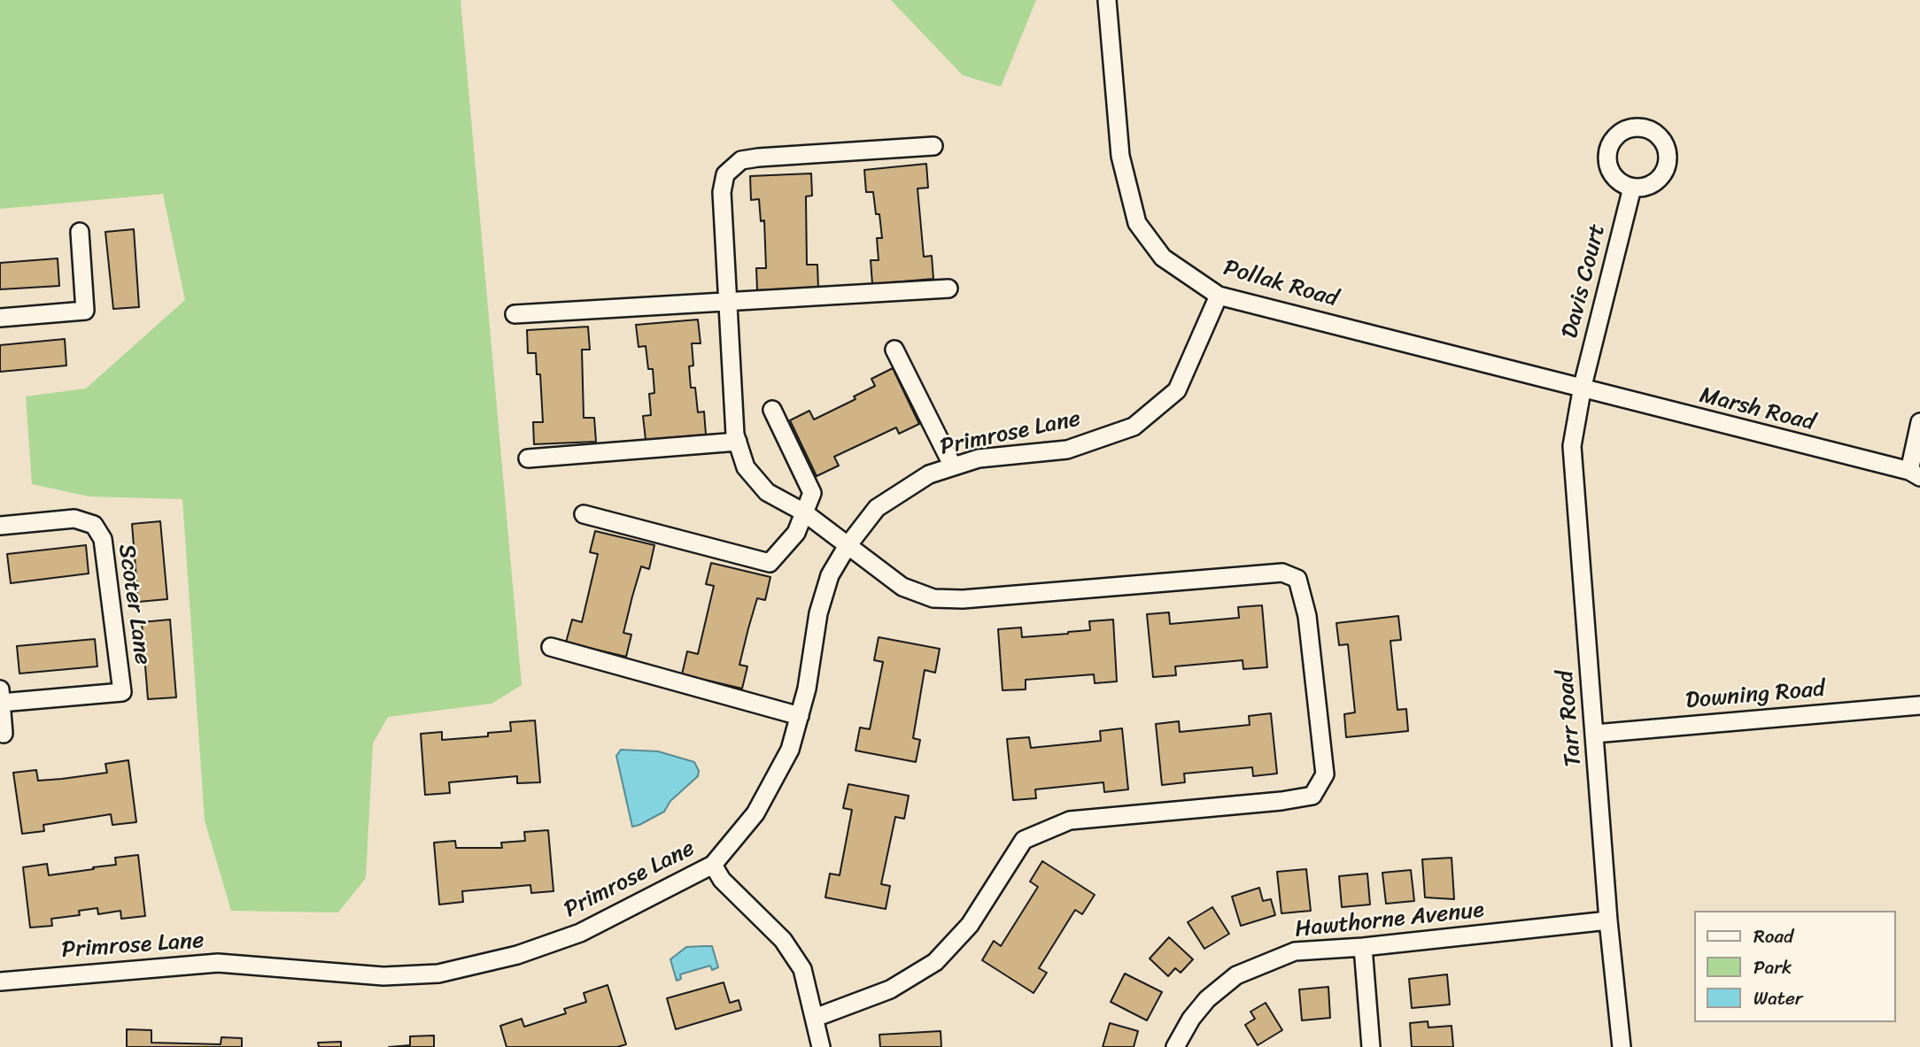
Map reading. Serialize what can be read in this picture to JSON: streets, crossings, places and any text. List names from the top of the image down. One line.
{"streets":{"street":["Davis Court","Pollak Road","Marsh Road","Primrose Lane","Scoter Lane","Downing Road","Tarr Road","Hawthorne Avenue"]},"crossings":[["Davis Court","Pollak Road"],["Davis Court","Marsh Road"],["Davis Court","Tarr Road"],["Pollak Road","Marsh Road"],["Pollak Road","Primrose Lane"],["Pollak Road","Tarr Road"],["Marsh Road","Tarr Road"],["Downing Road","Tarr Road"],["Tarr Road","Hawthorne Avenue"]],"legend":["Road","Park","Water"]}
